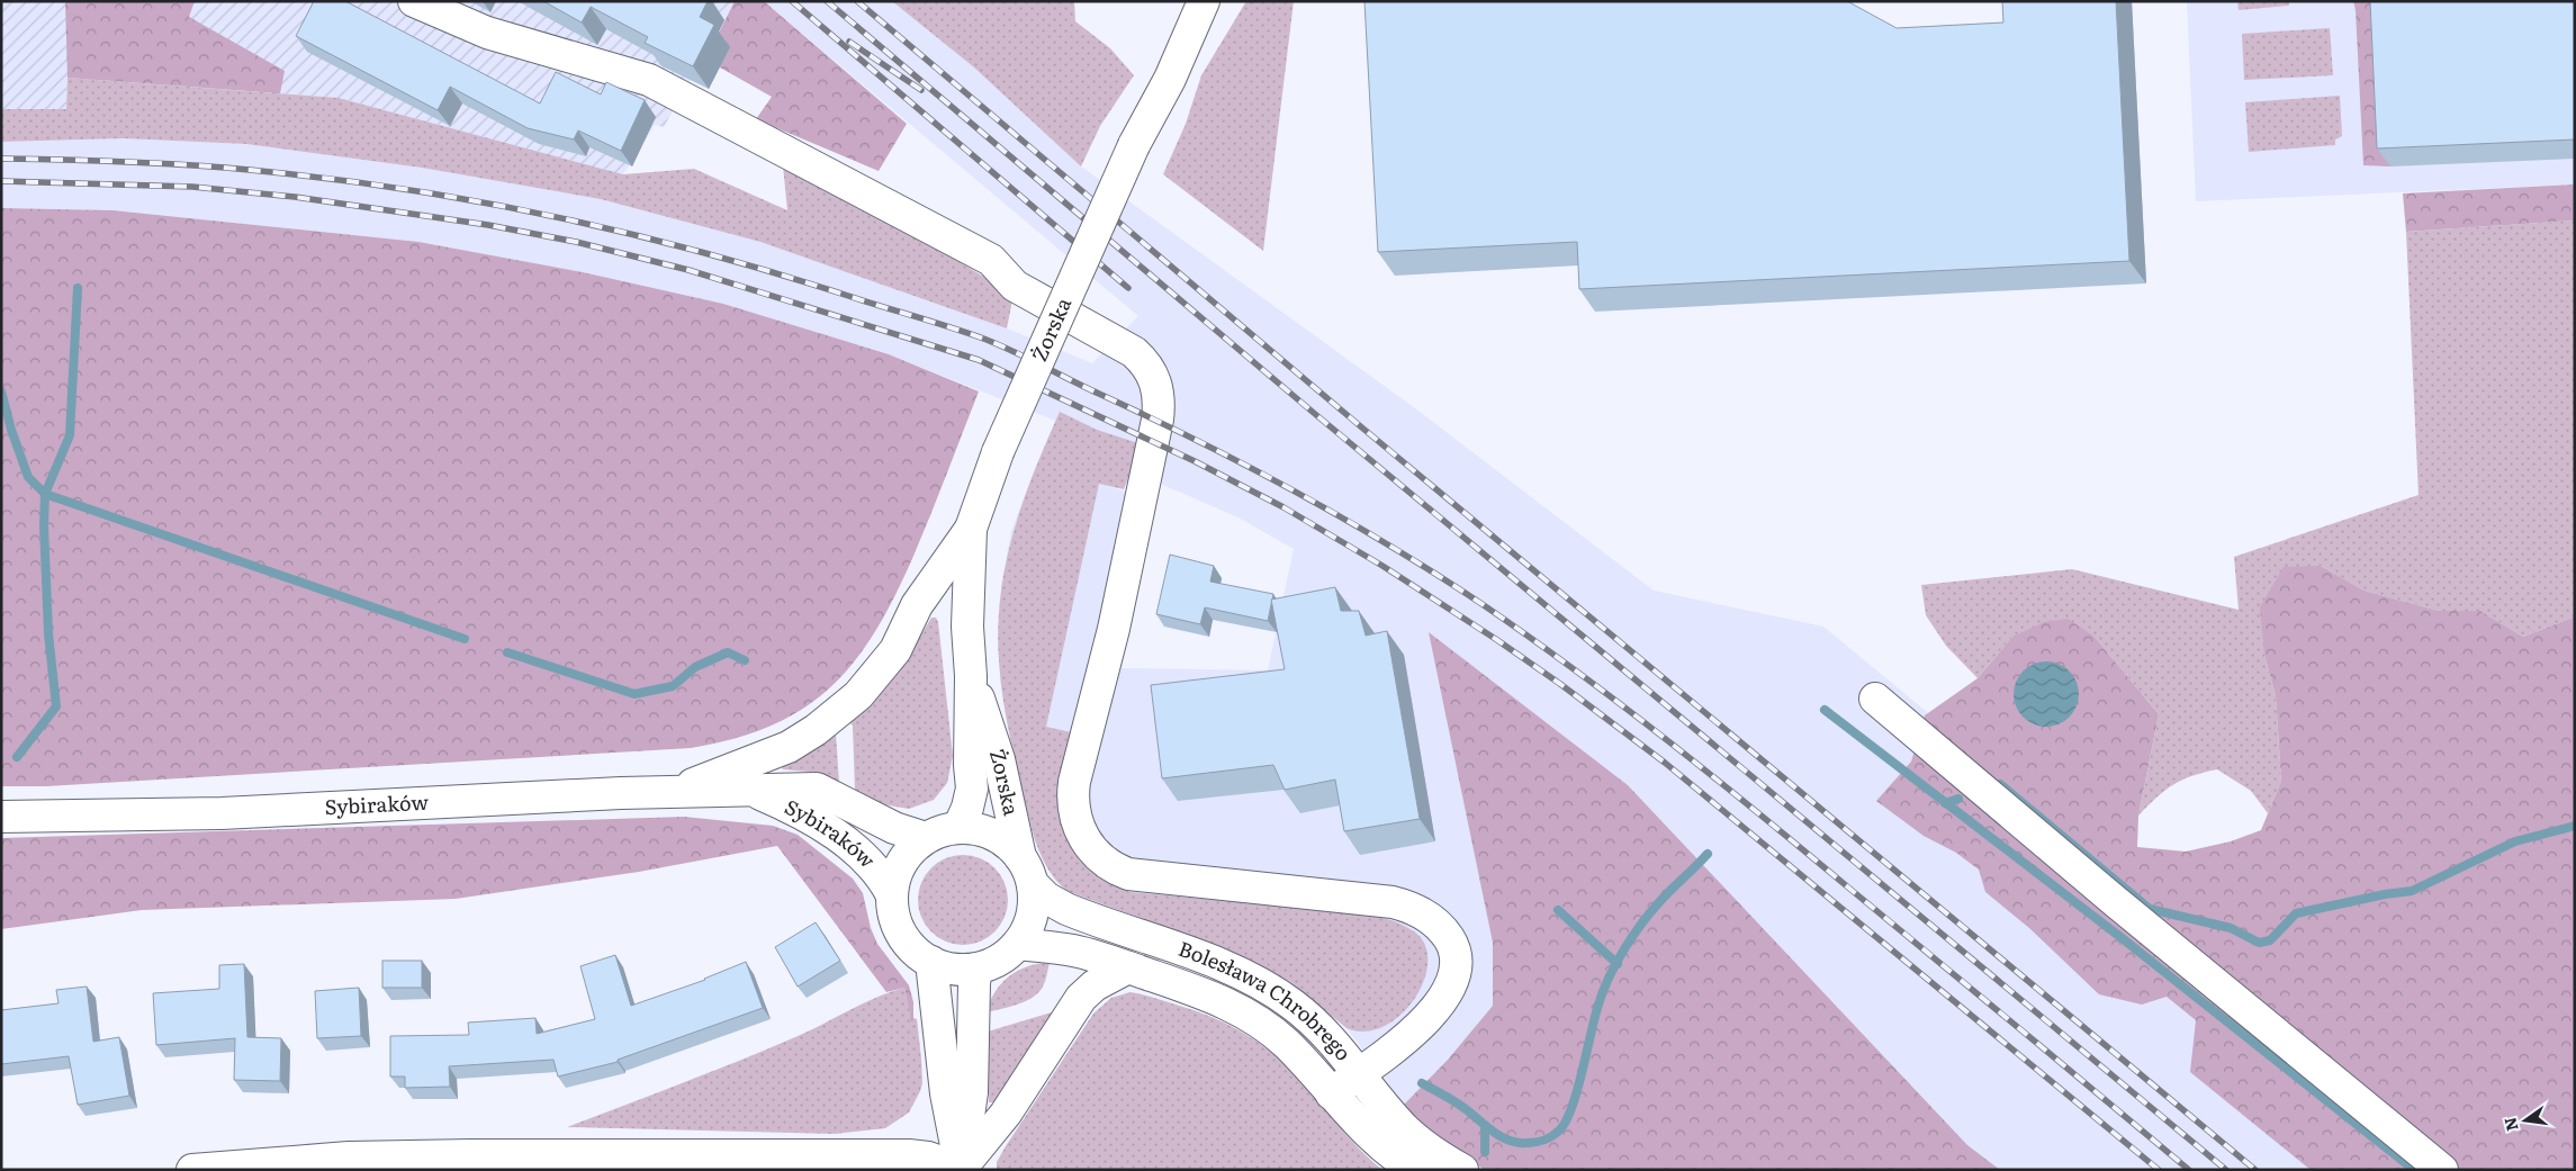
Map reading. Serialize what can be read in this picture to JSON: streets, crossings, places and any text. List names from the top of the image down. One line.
{"streets":{"main road":["Żorska","Sybiraków","Bolesława Chrobrego"]},"crossings":[["Żorska","Sybiraków"],["Żorska","Bolesława Chrobrego"],["Sybiraków","Bolesława Chrobrego"]],"north":"left"}
